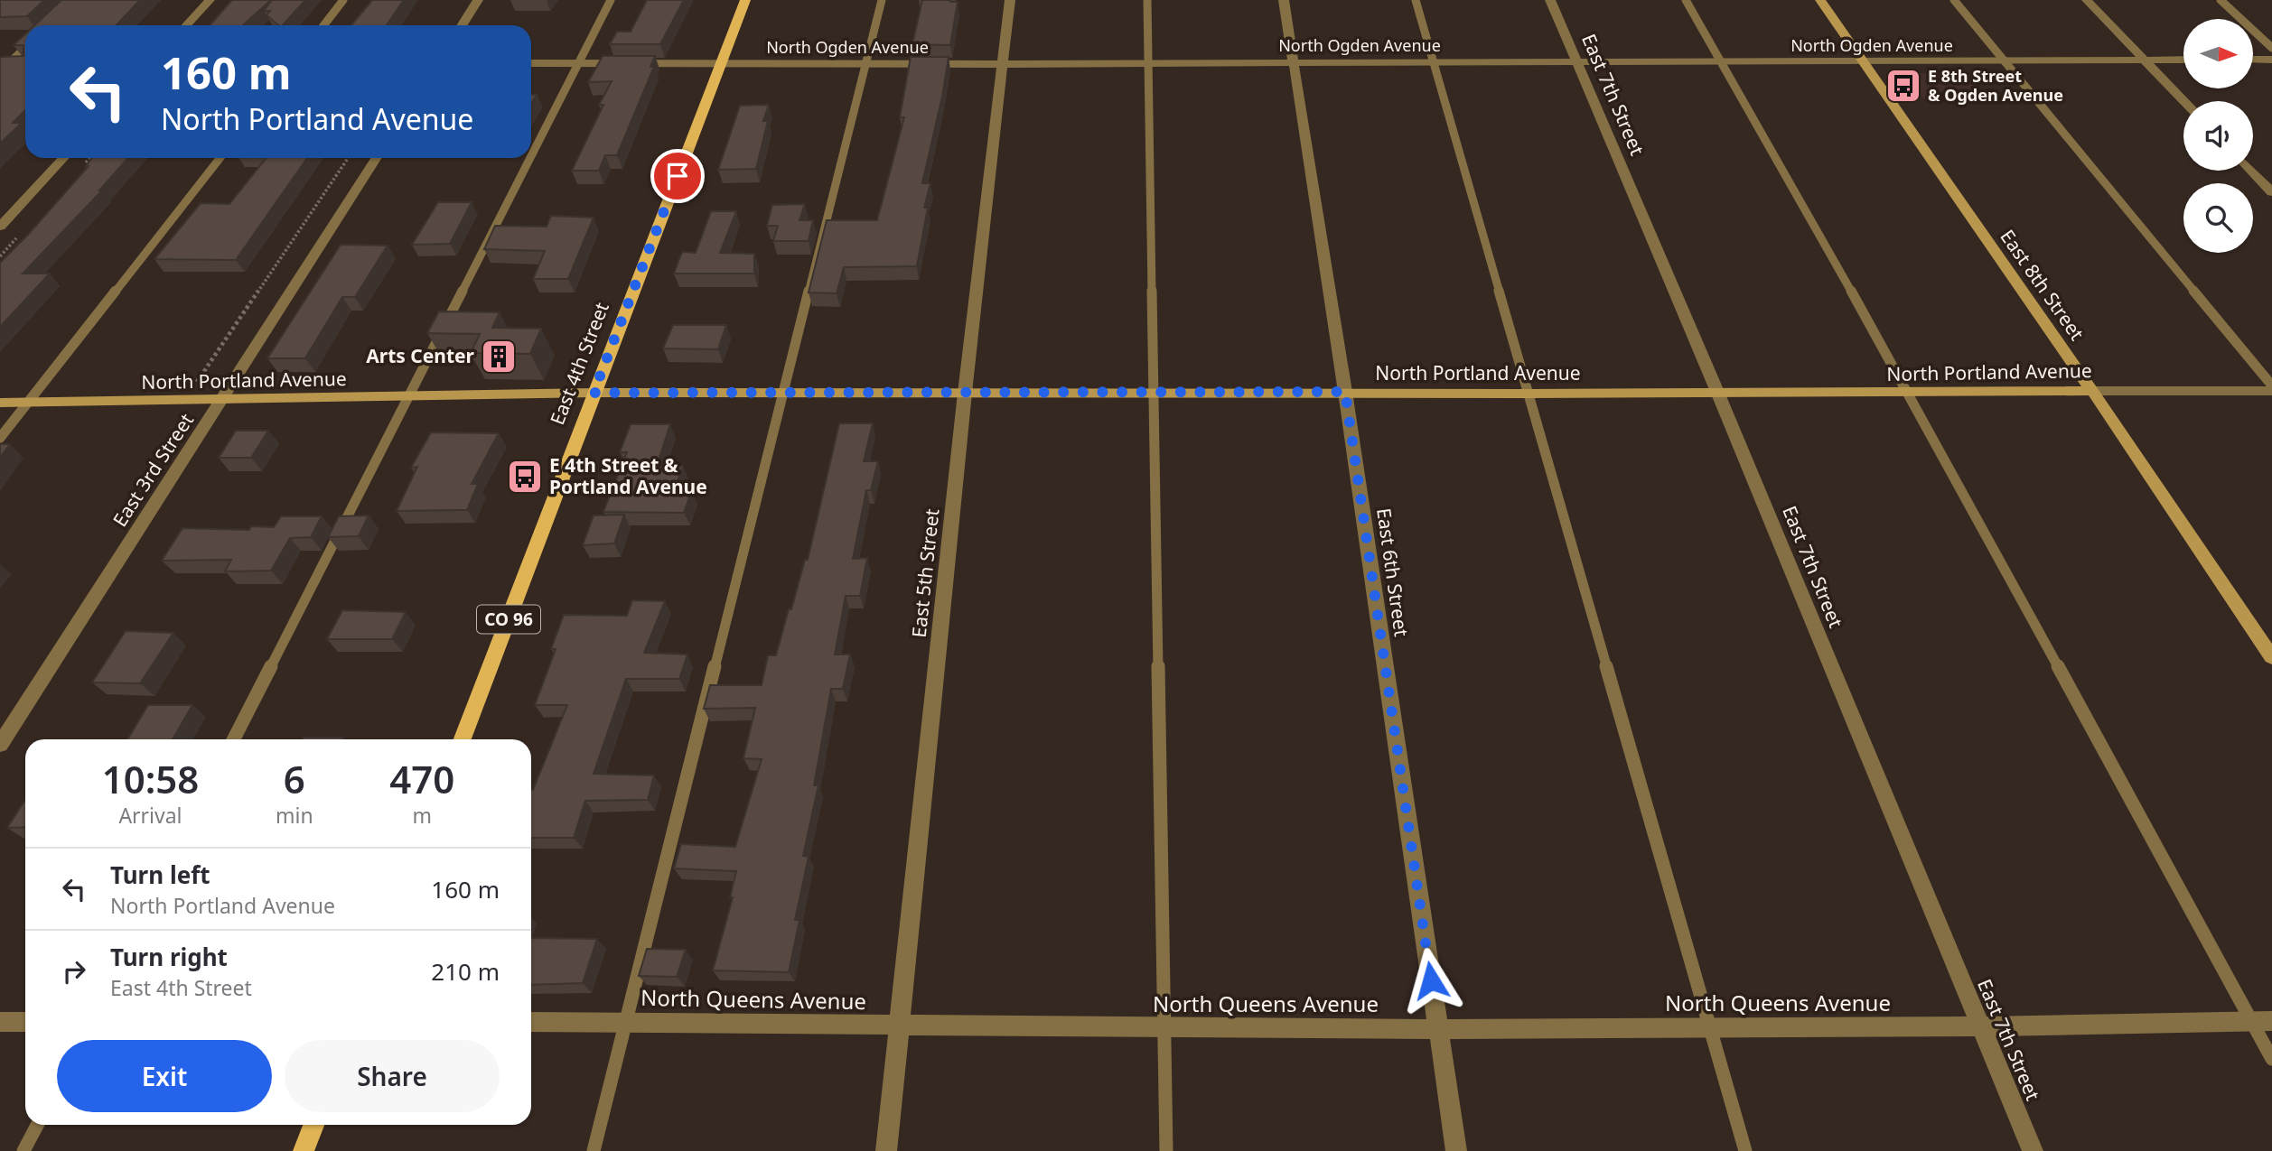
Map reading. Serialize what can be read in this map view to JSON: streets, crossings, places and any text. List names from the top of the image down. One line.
{"streets":{"main road":["East 4th Street","CO 96"],"street":["North Ogden Avenue","East 7th Street","East 8th Street","North Portland Avenue","East 3rd Street","East 6th Street","East 5th Street","North Queens Avenue"]},"crossings":[["North Ogden Avenue","East 7th Street"],["North Ogden Avenue","East 8th Street"],["North Ogden Avenue","East 4th Street"],["North Ogden Avenue","East 6th Street"],["North Ogden Avenue","East 5th Street"],["East 7th Street","North Portland Avenue"],["East 7th Street","North Queens Avenue"],["East 8th Street","North Portland Avenue"],["East 4th Street","North Portland Avenue"],["North Portland Avenue","East 3rd Street"],["North Portland Avenue","East 6th Street"],["North Portland Avenue","East 5th Street"],["East 6th Street","North Queens Avenue"],["East 5th Street","North Queens Avenue"]],"places":{"bus stop":["E 8th Street & Ogden Avenue","E 4th Street & Portland Avenue"],"building":["Arts Center"]},"north":"right","page":{"turn":["160 m","North Portland Avenue"],"eta":["10:58","Arrival","6","min","470","m"],"list":[{"name":"Turn left","note":"North Portland Avenue","value":"160 m"},{"name":"Turn right","note":"East 4th Street","value":"210 m"}],"buttons":["Exit","Share"]}}
